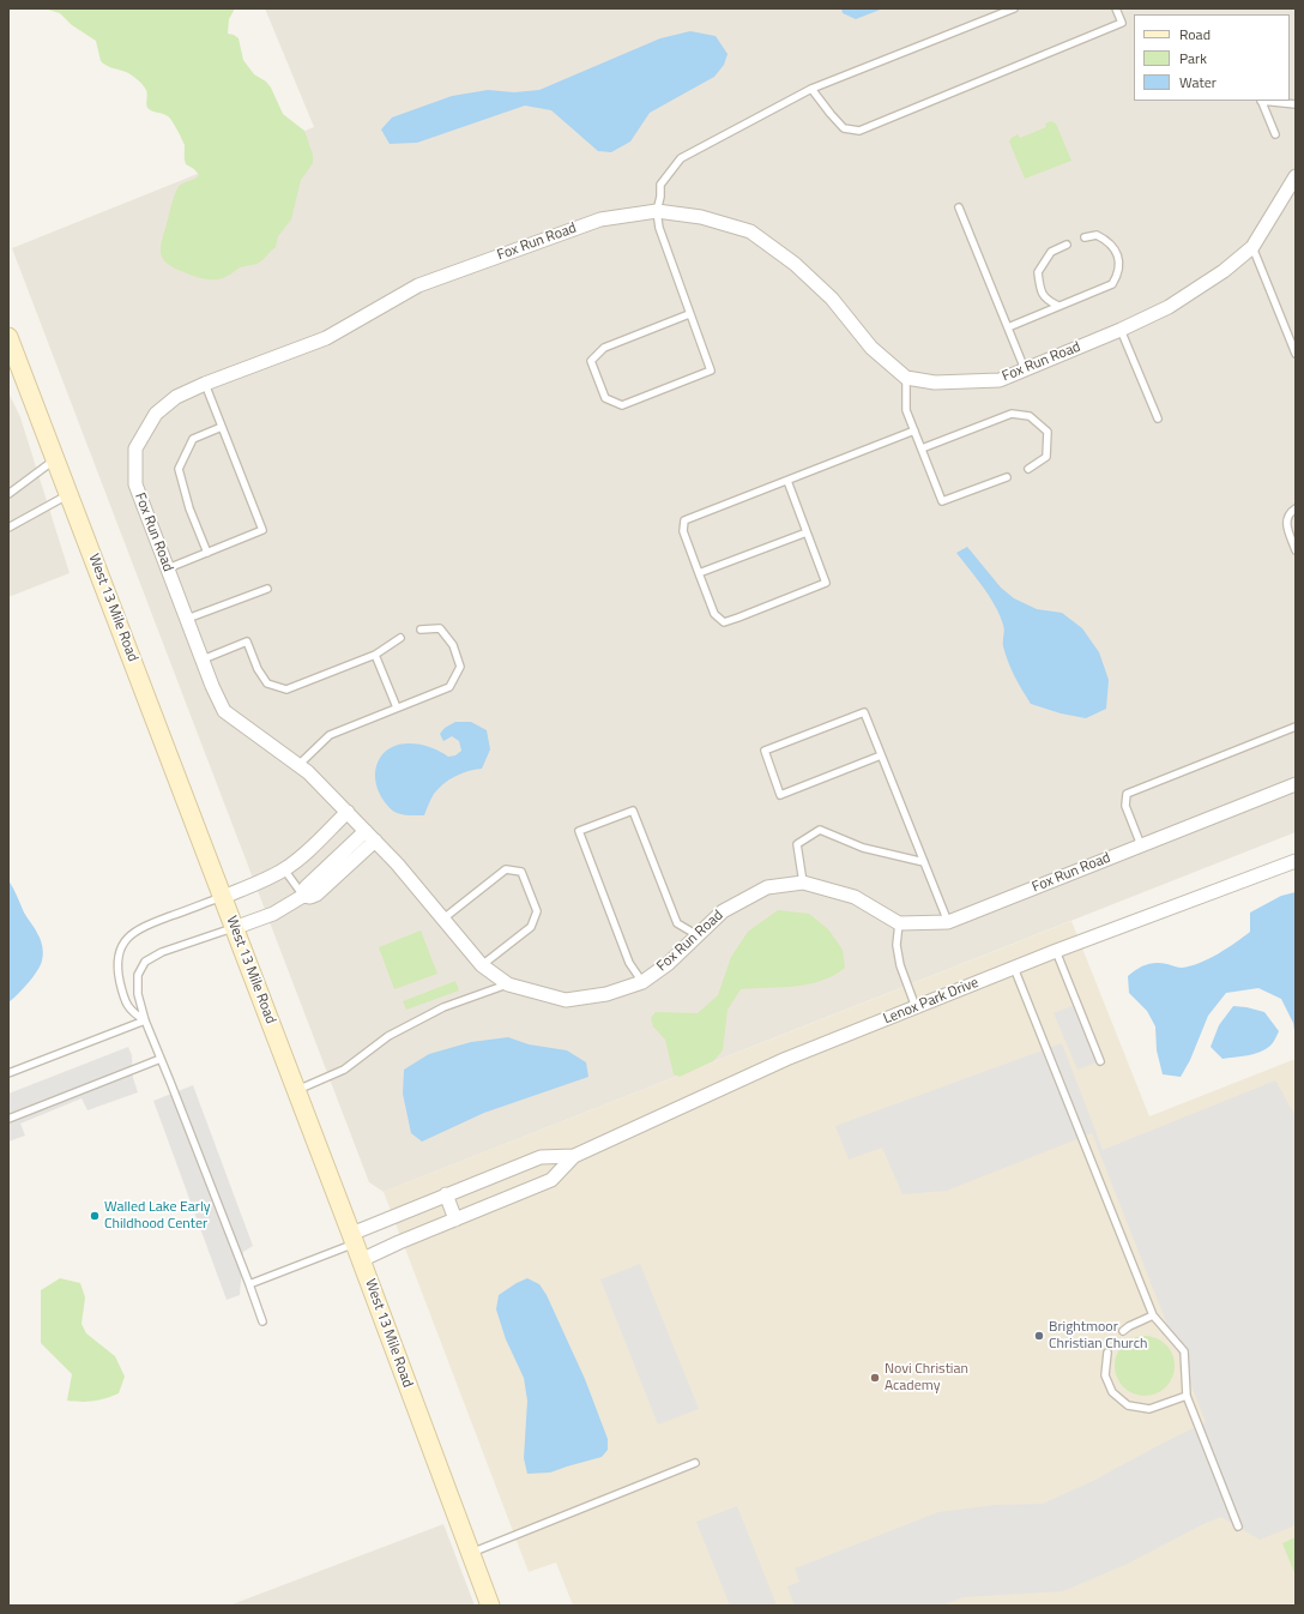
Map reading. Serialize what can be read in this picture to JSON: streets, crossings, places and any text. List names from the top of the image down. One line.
{"streets":{"street":["Fox Run Road","West 13 Mile Road","Lenox Park Drive"]},"crossings":[["West 13 Mile Road","Lenox Park Drive"]],"places":["Walled Lake Early Childhood Center","Brightmoor Christian Church","Novi Christian Academy"],"legend":["Road","Park","Water"]}
